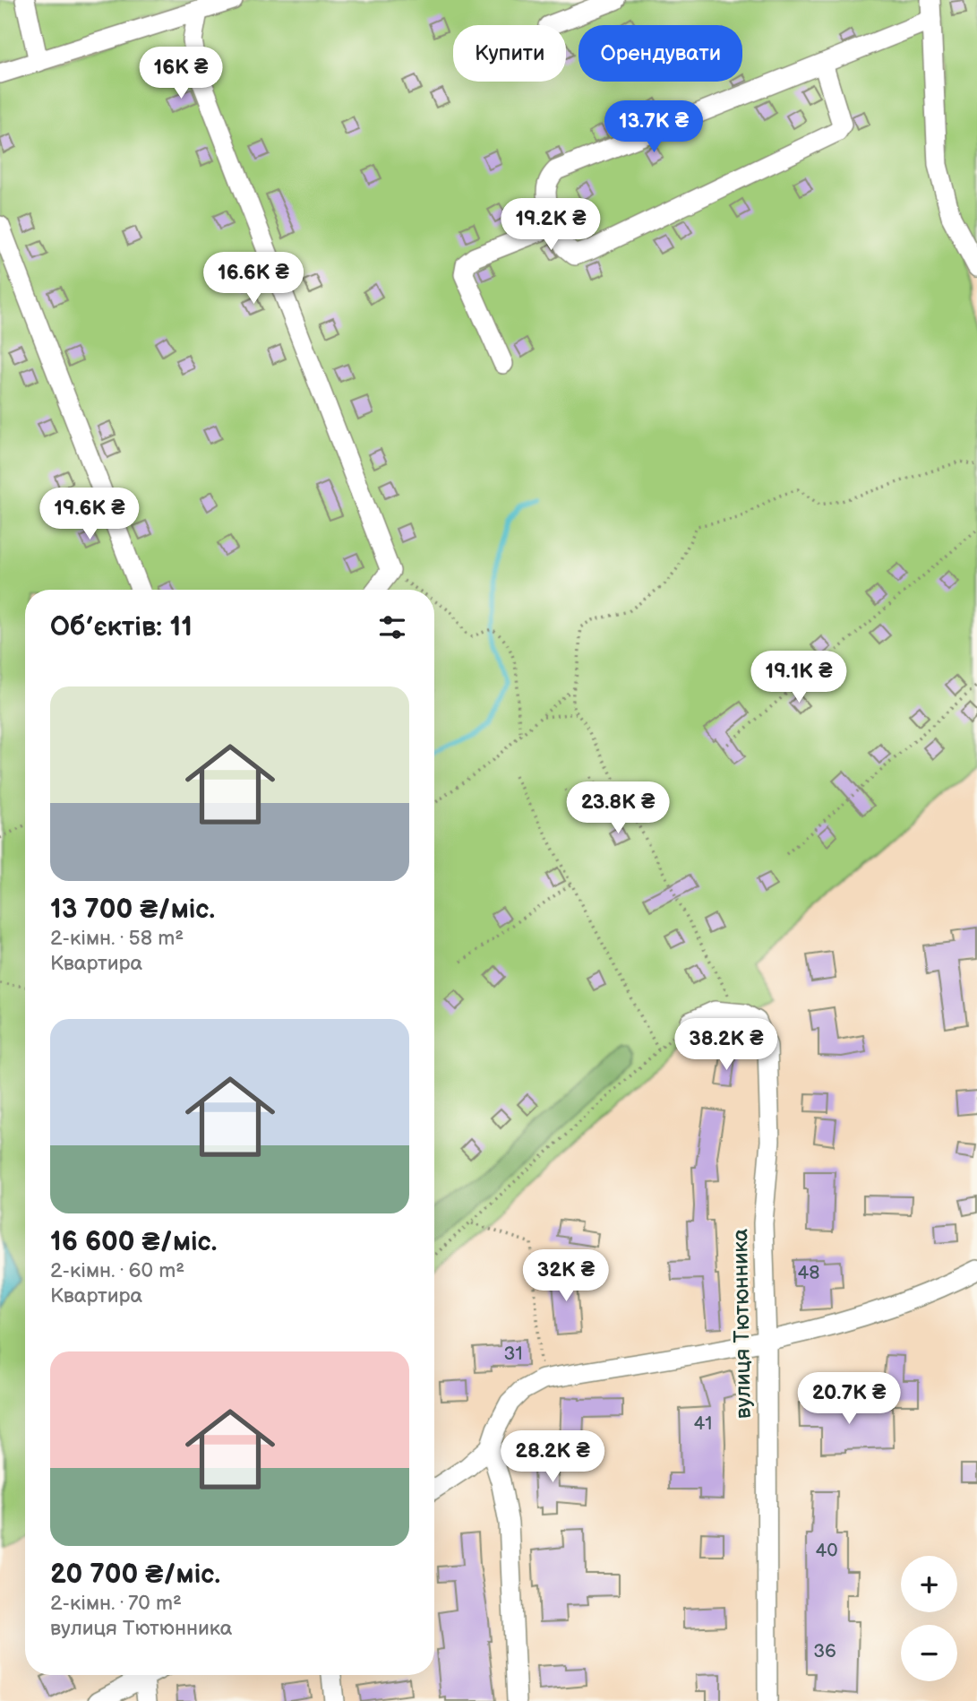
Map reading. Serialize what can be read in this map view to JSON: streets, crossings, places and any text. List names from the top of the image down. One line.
{"streets":{"street":["вулиця Тютюнника"]},"house_numbers":["48","31","41","40","36"],"page":{"chip":["Купити","Орендувати"],"price":["16K ₴","13.7K ₴","19.2K ₴","16.6K ₴","19.6K ₴","19.1K ₴","23.8K ₴","38.2K ₴","32K ₴","20.7K ₴","28.2K ₴"],"heading":"Об’єктів: 11","list":[{"name":"13 700 ₴/міс.","note":"2-кімн. · 58 m² · Квартира"},{"name":"16 600 ₴/міс.","note":"2-кімн. · 60 m² · Квартира"},{"name":"20 700 ₴/міс.","note":"2-кімн. · 70 m² · вулиця Тютюнника"}],"map_buttons":["+","−"]}}
